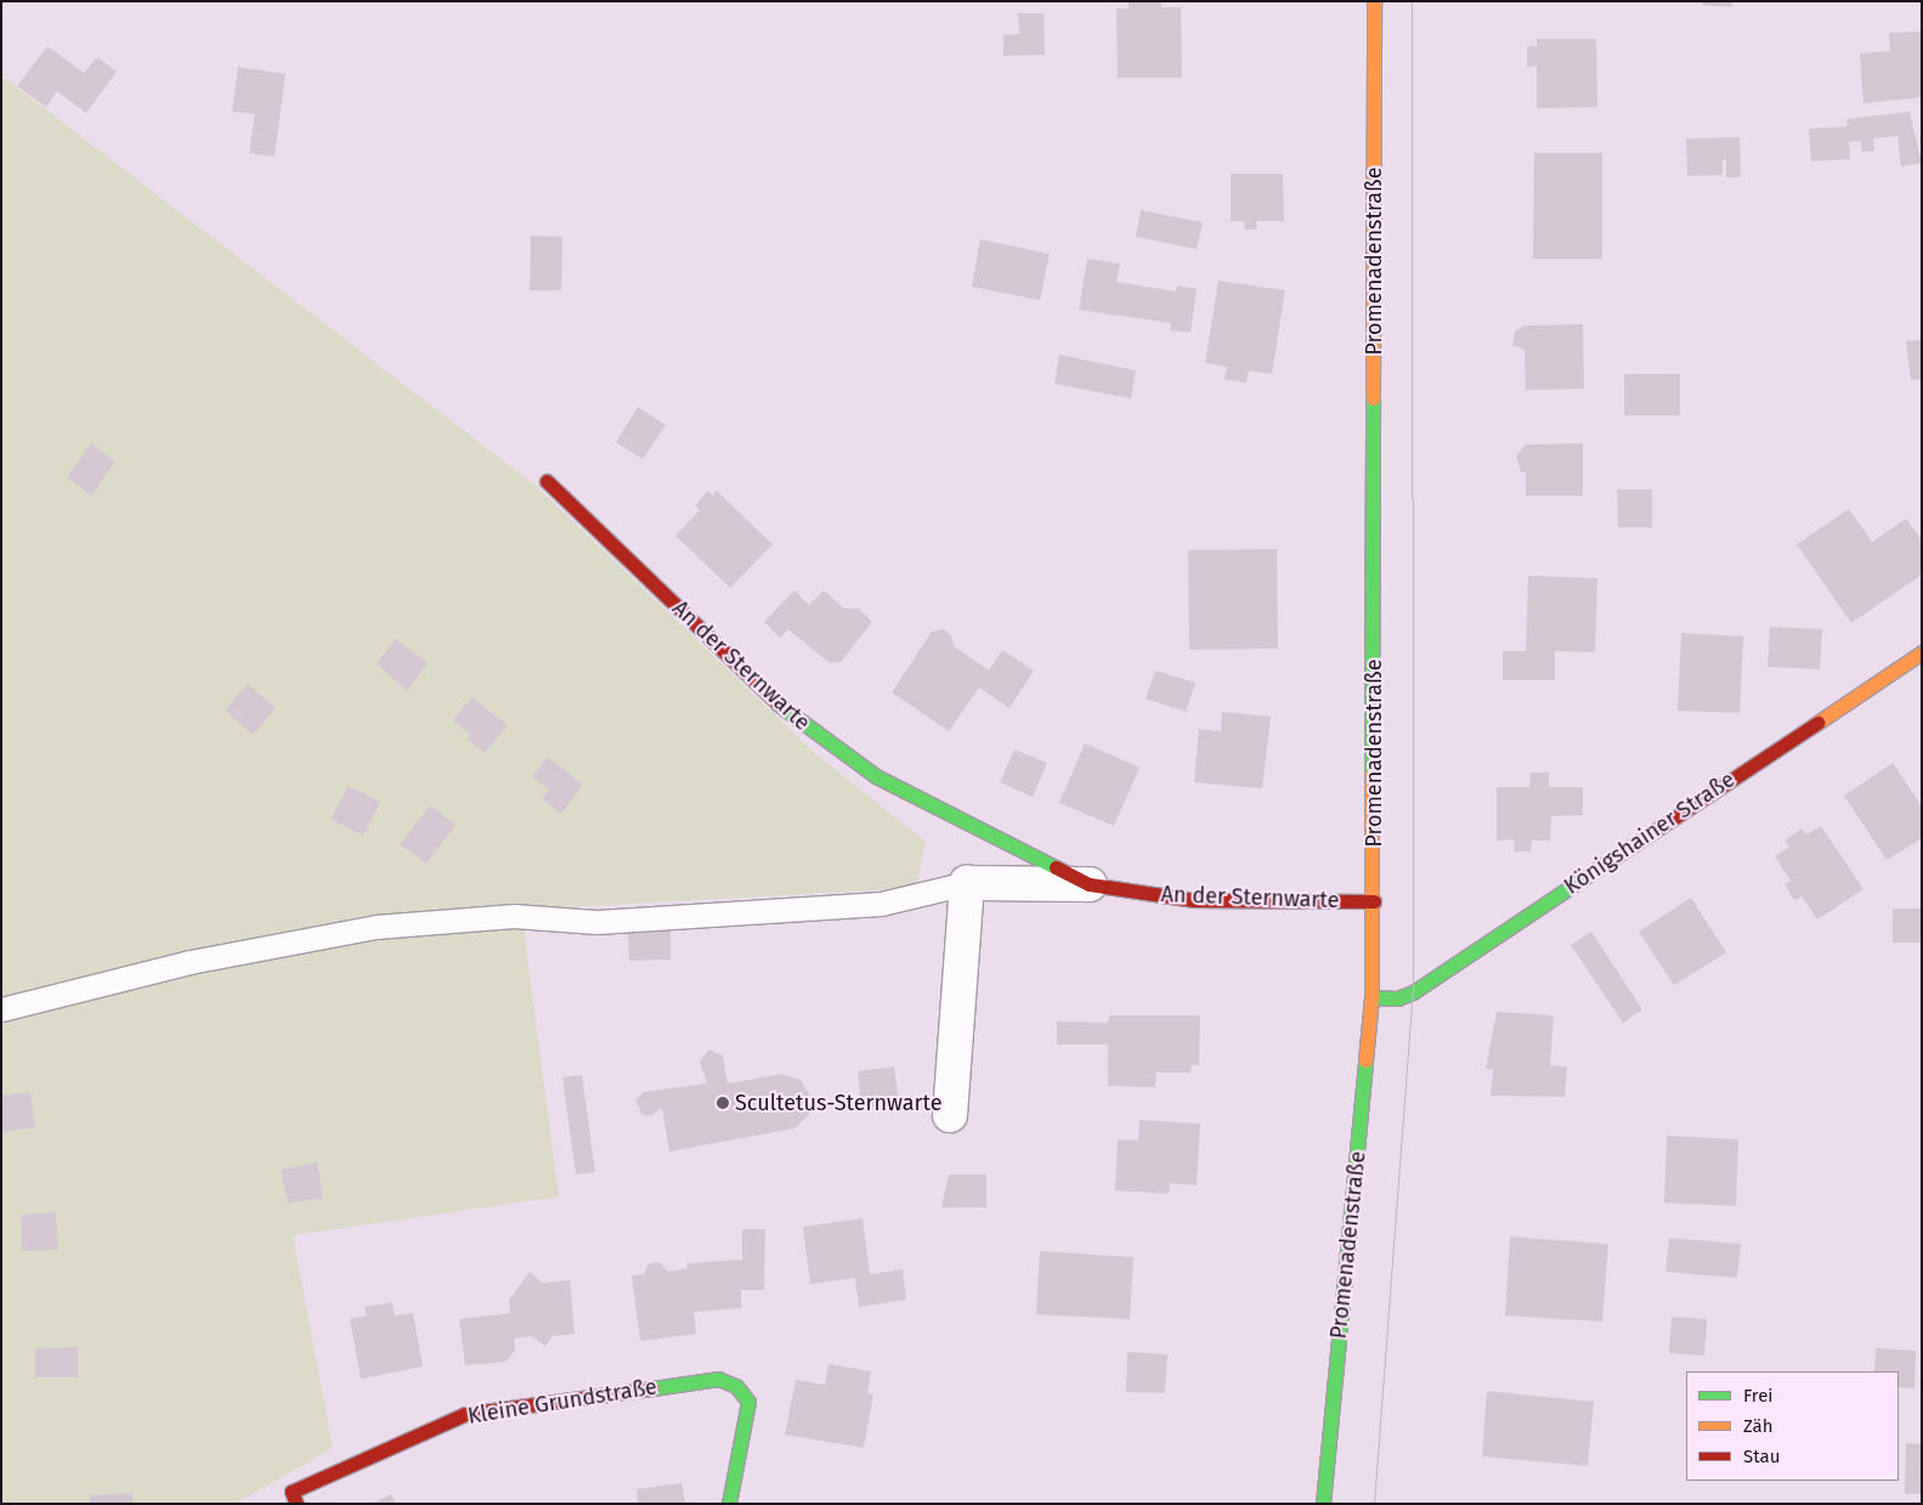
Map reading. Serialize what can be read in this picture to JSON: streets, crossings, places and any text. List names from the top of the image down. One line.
{"streets":{"street":["Promenadenstraße","An der Sternwarte","Königshainer Straße","Kleine Grundstraße"]},"crossings":[["Promenadenstraße","An der Sternwarte"],["Promenadenstraße","Königshainer Straße"]],"places":["Scultetus-Sternwarte"],"legend":["Frei","Zäh","Stau"]}
